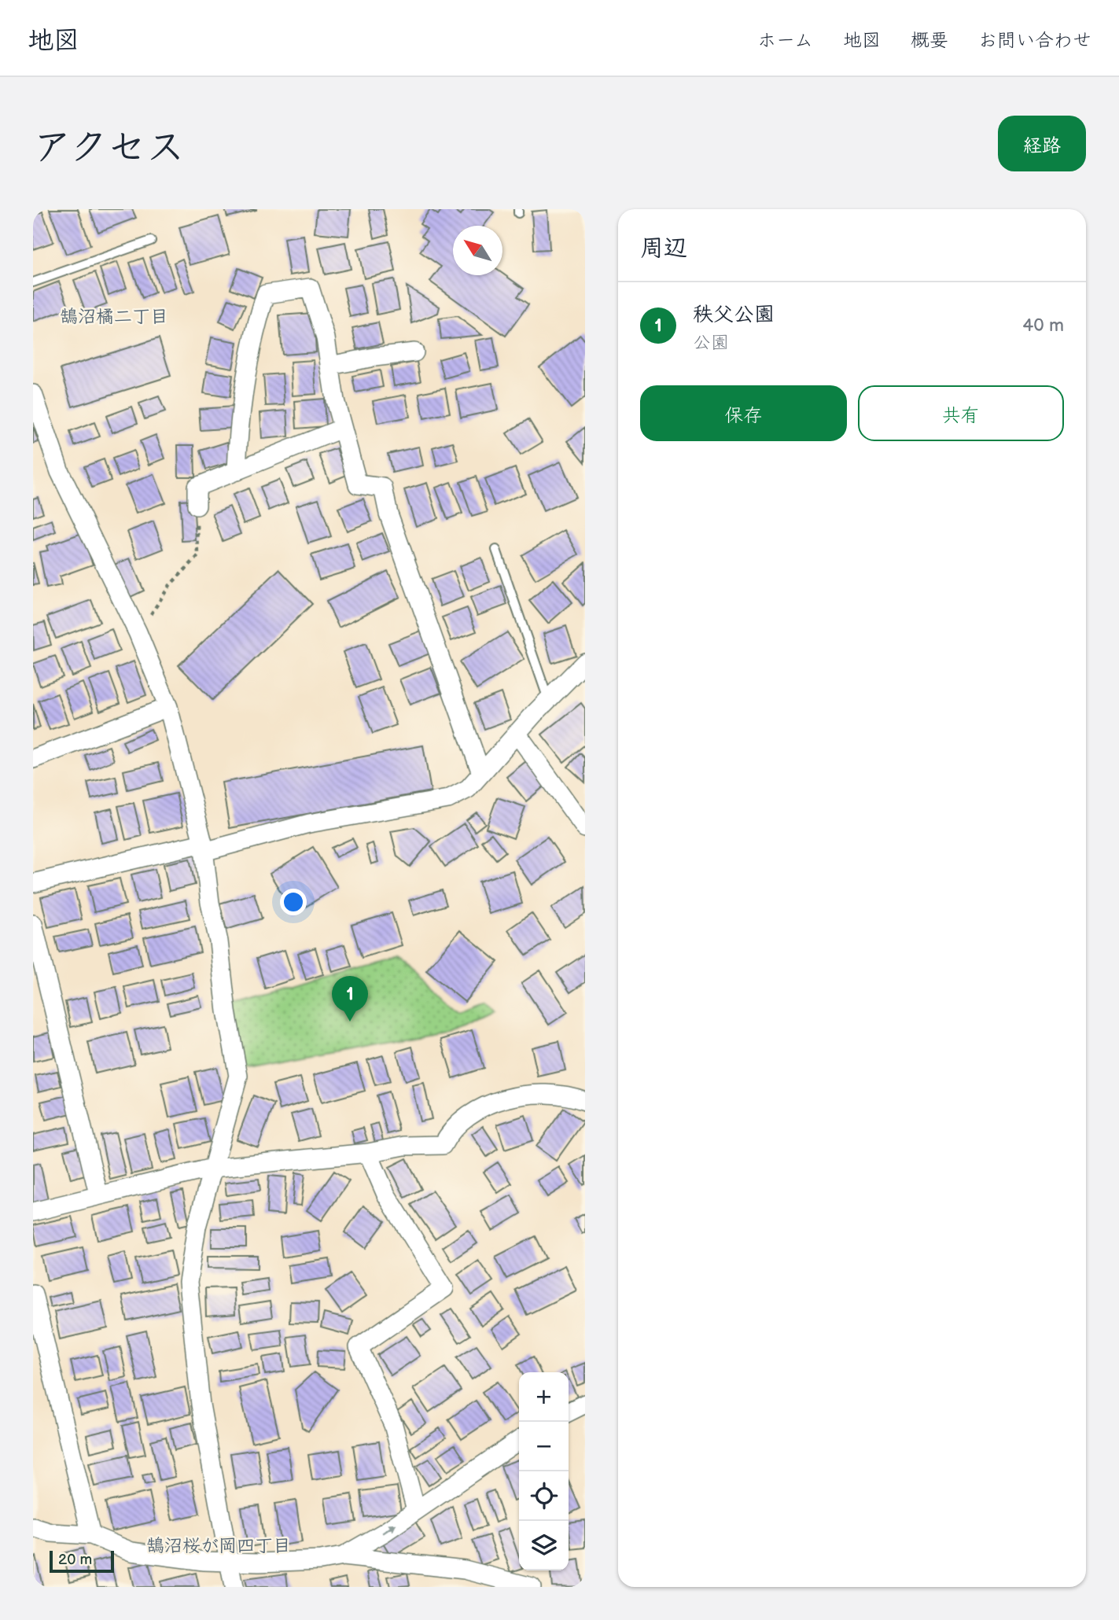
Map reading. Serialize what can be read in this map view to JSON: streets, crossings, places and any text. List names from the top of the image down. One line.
{"districts":["鵠沼橘二丁目","鵠沼桜が岡四丁目"],"scale_bar":"20 m","north":"top left","page":{"header":"地図","nav":["ホーム","地図","概要","お問い合わせ"],"title":"アクセス","buttons":["経路",["保存","共有"]],"heading":"周辺","list":[{"mark":"1","name":"秩父公園","note":"公園","value":"40 m"}],"pins":"1","map_buttons":["+","−"],"scale":"20 m"}}
